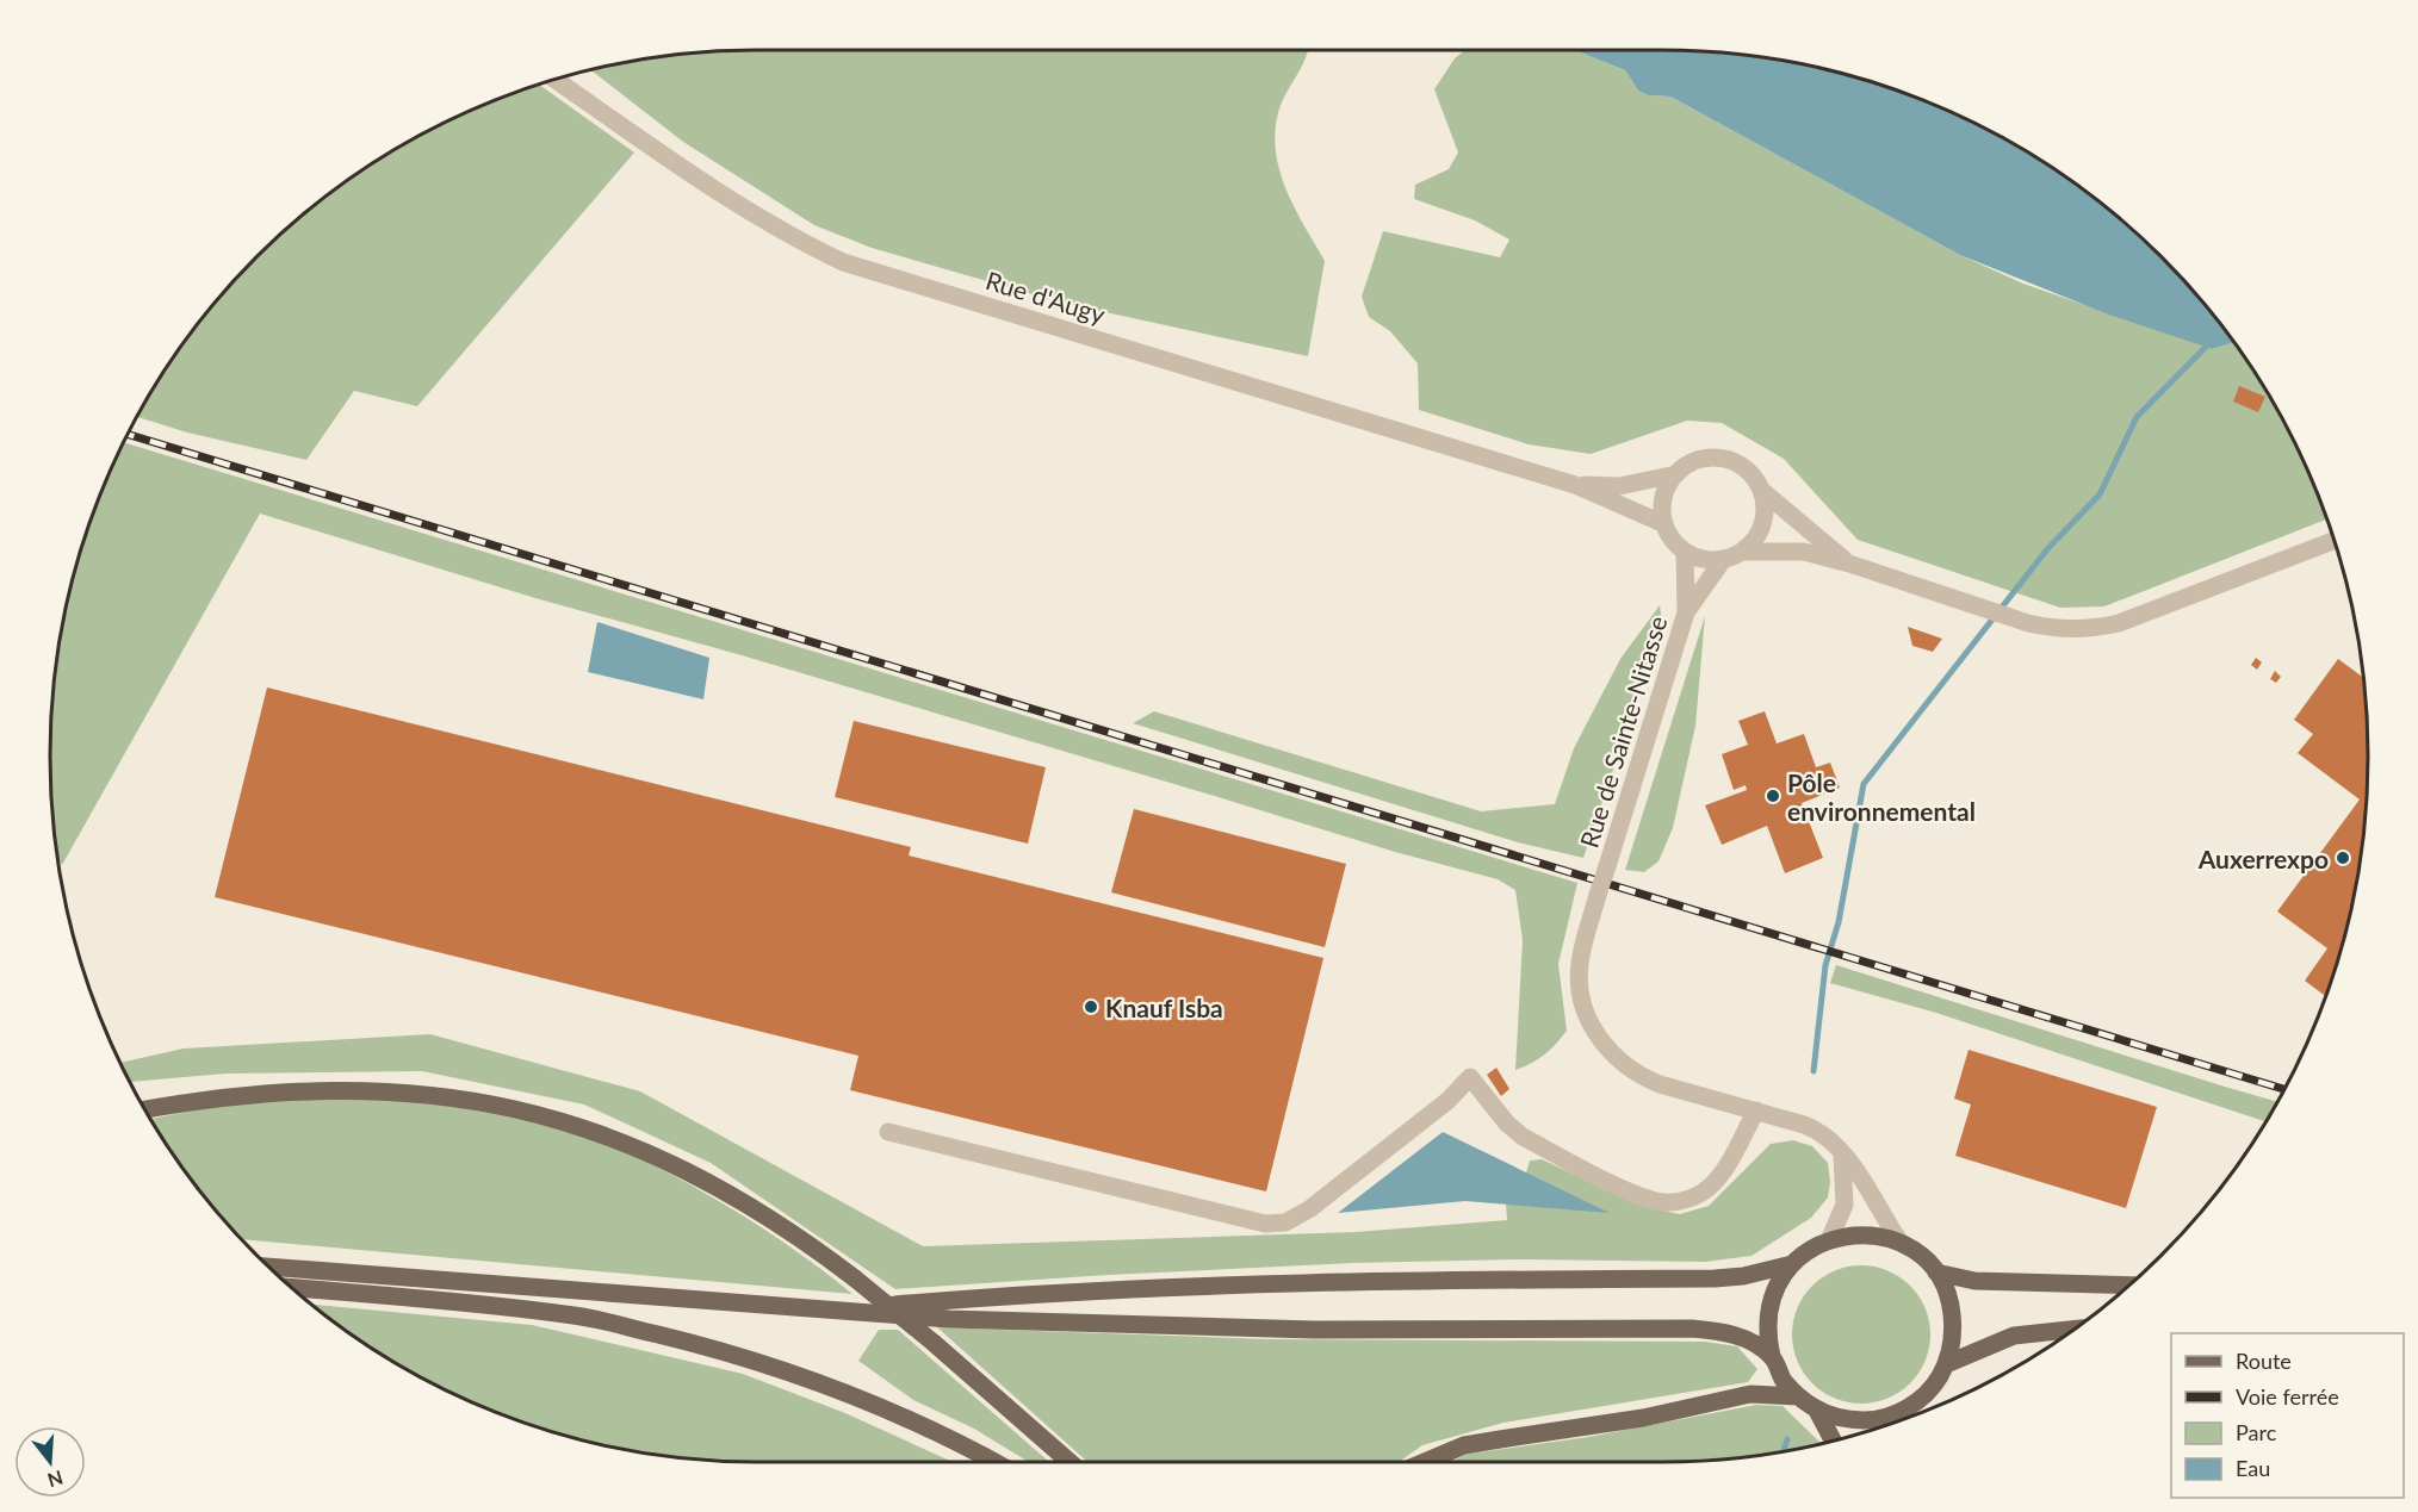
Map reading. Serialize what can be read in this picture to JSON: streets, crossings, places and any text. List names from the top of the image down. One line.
{"streets":{"street":["Rue d'Augy","Rue de Sainte-Nitasse"]},"crossings":[["Rue d'Augy","Rue de Sainte-Nitasse"]],"places":["Pôle environnemental","Auxerrexpo","Knauf Isba"],"legend":["Route","Voie ferrée","Parc","Eau"],"north":"bottom"}
